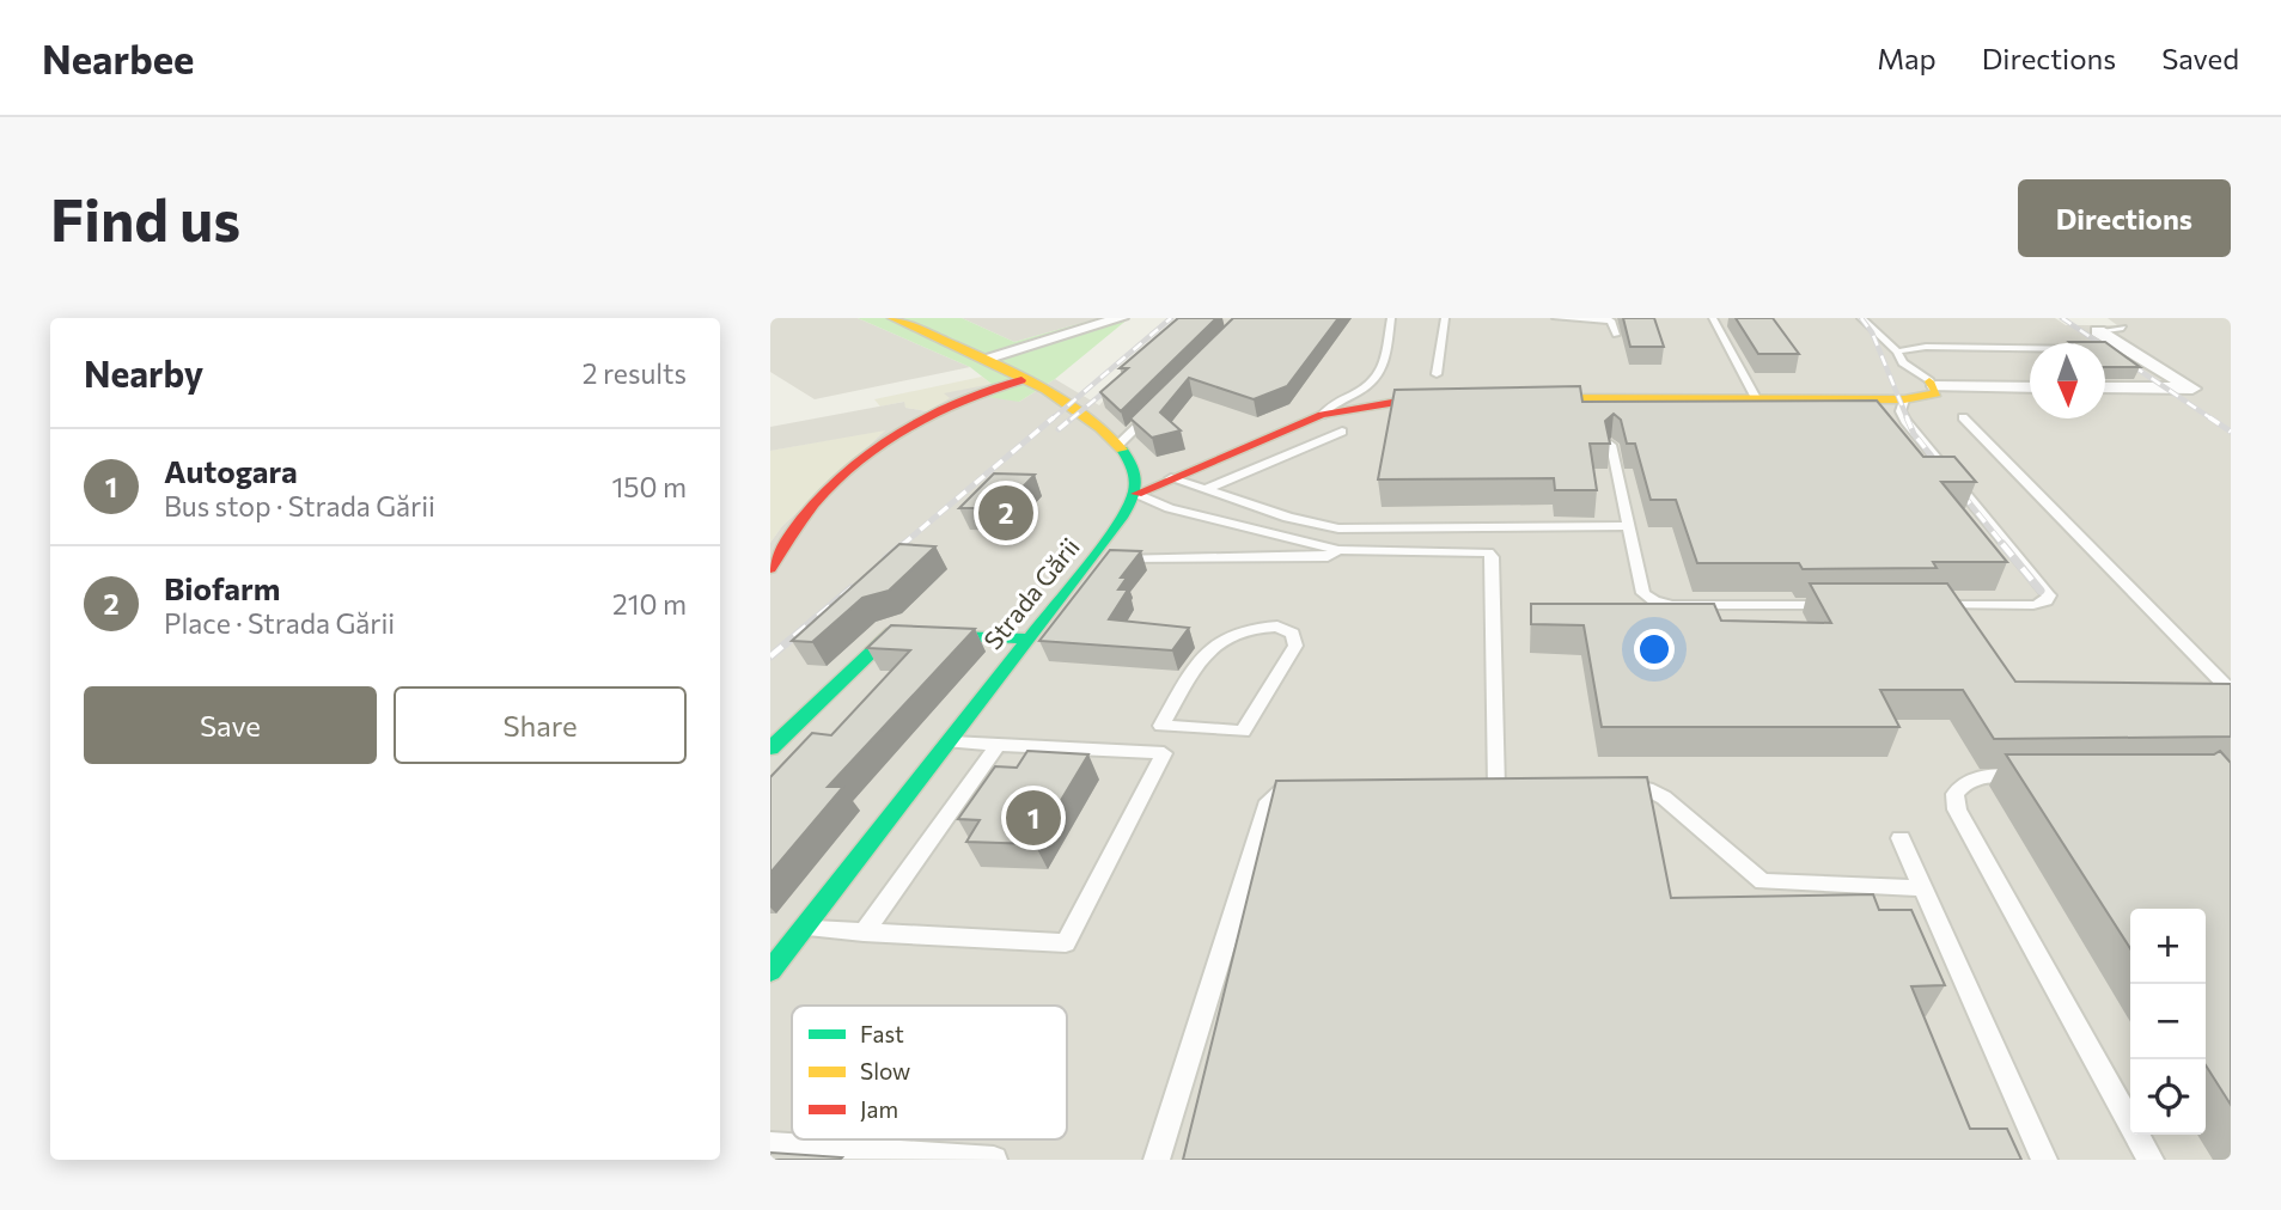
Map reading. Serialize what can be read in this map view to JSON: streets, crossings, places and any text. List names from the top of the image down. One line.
{"streets":{"street":["Strada Gării"]},"legend":["Fast","Slow","Jam"],"north":"bottom","page":{"header":"Nearbee","nav":["Map","Directions","Saved"],"buttons":["Directions",["Save","Share"]],"title":"Find us","heading":["Nearby","2 results"],"list":[{"mark":"1","name":"Autogara","note":"Bus stop · Strada Gării","value":"150 m"},{"mark":"2","name":"Biofarm","note":"Place · Strada Gării","value":"210 m"}],"pins":["2","1"],"map_buttons":["+","−"]}}
